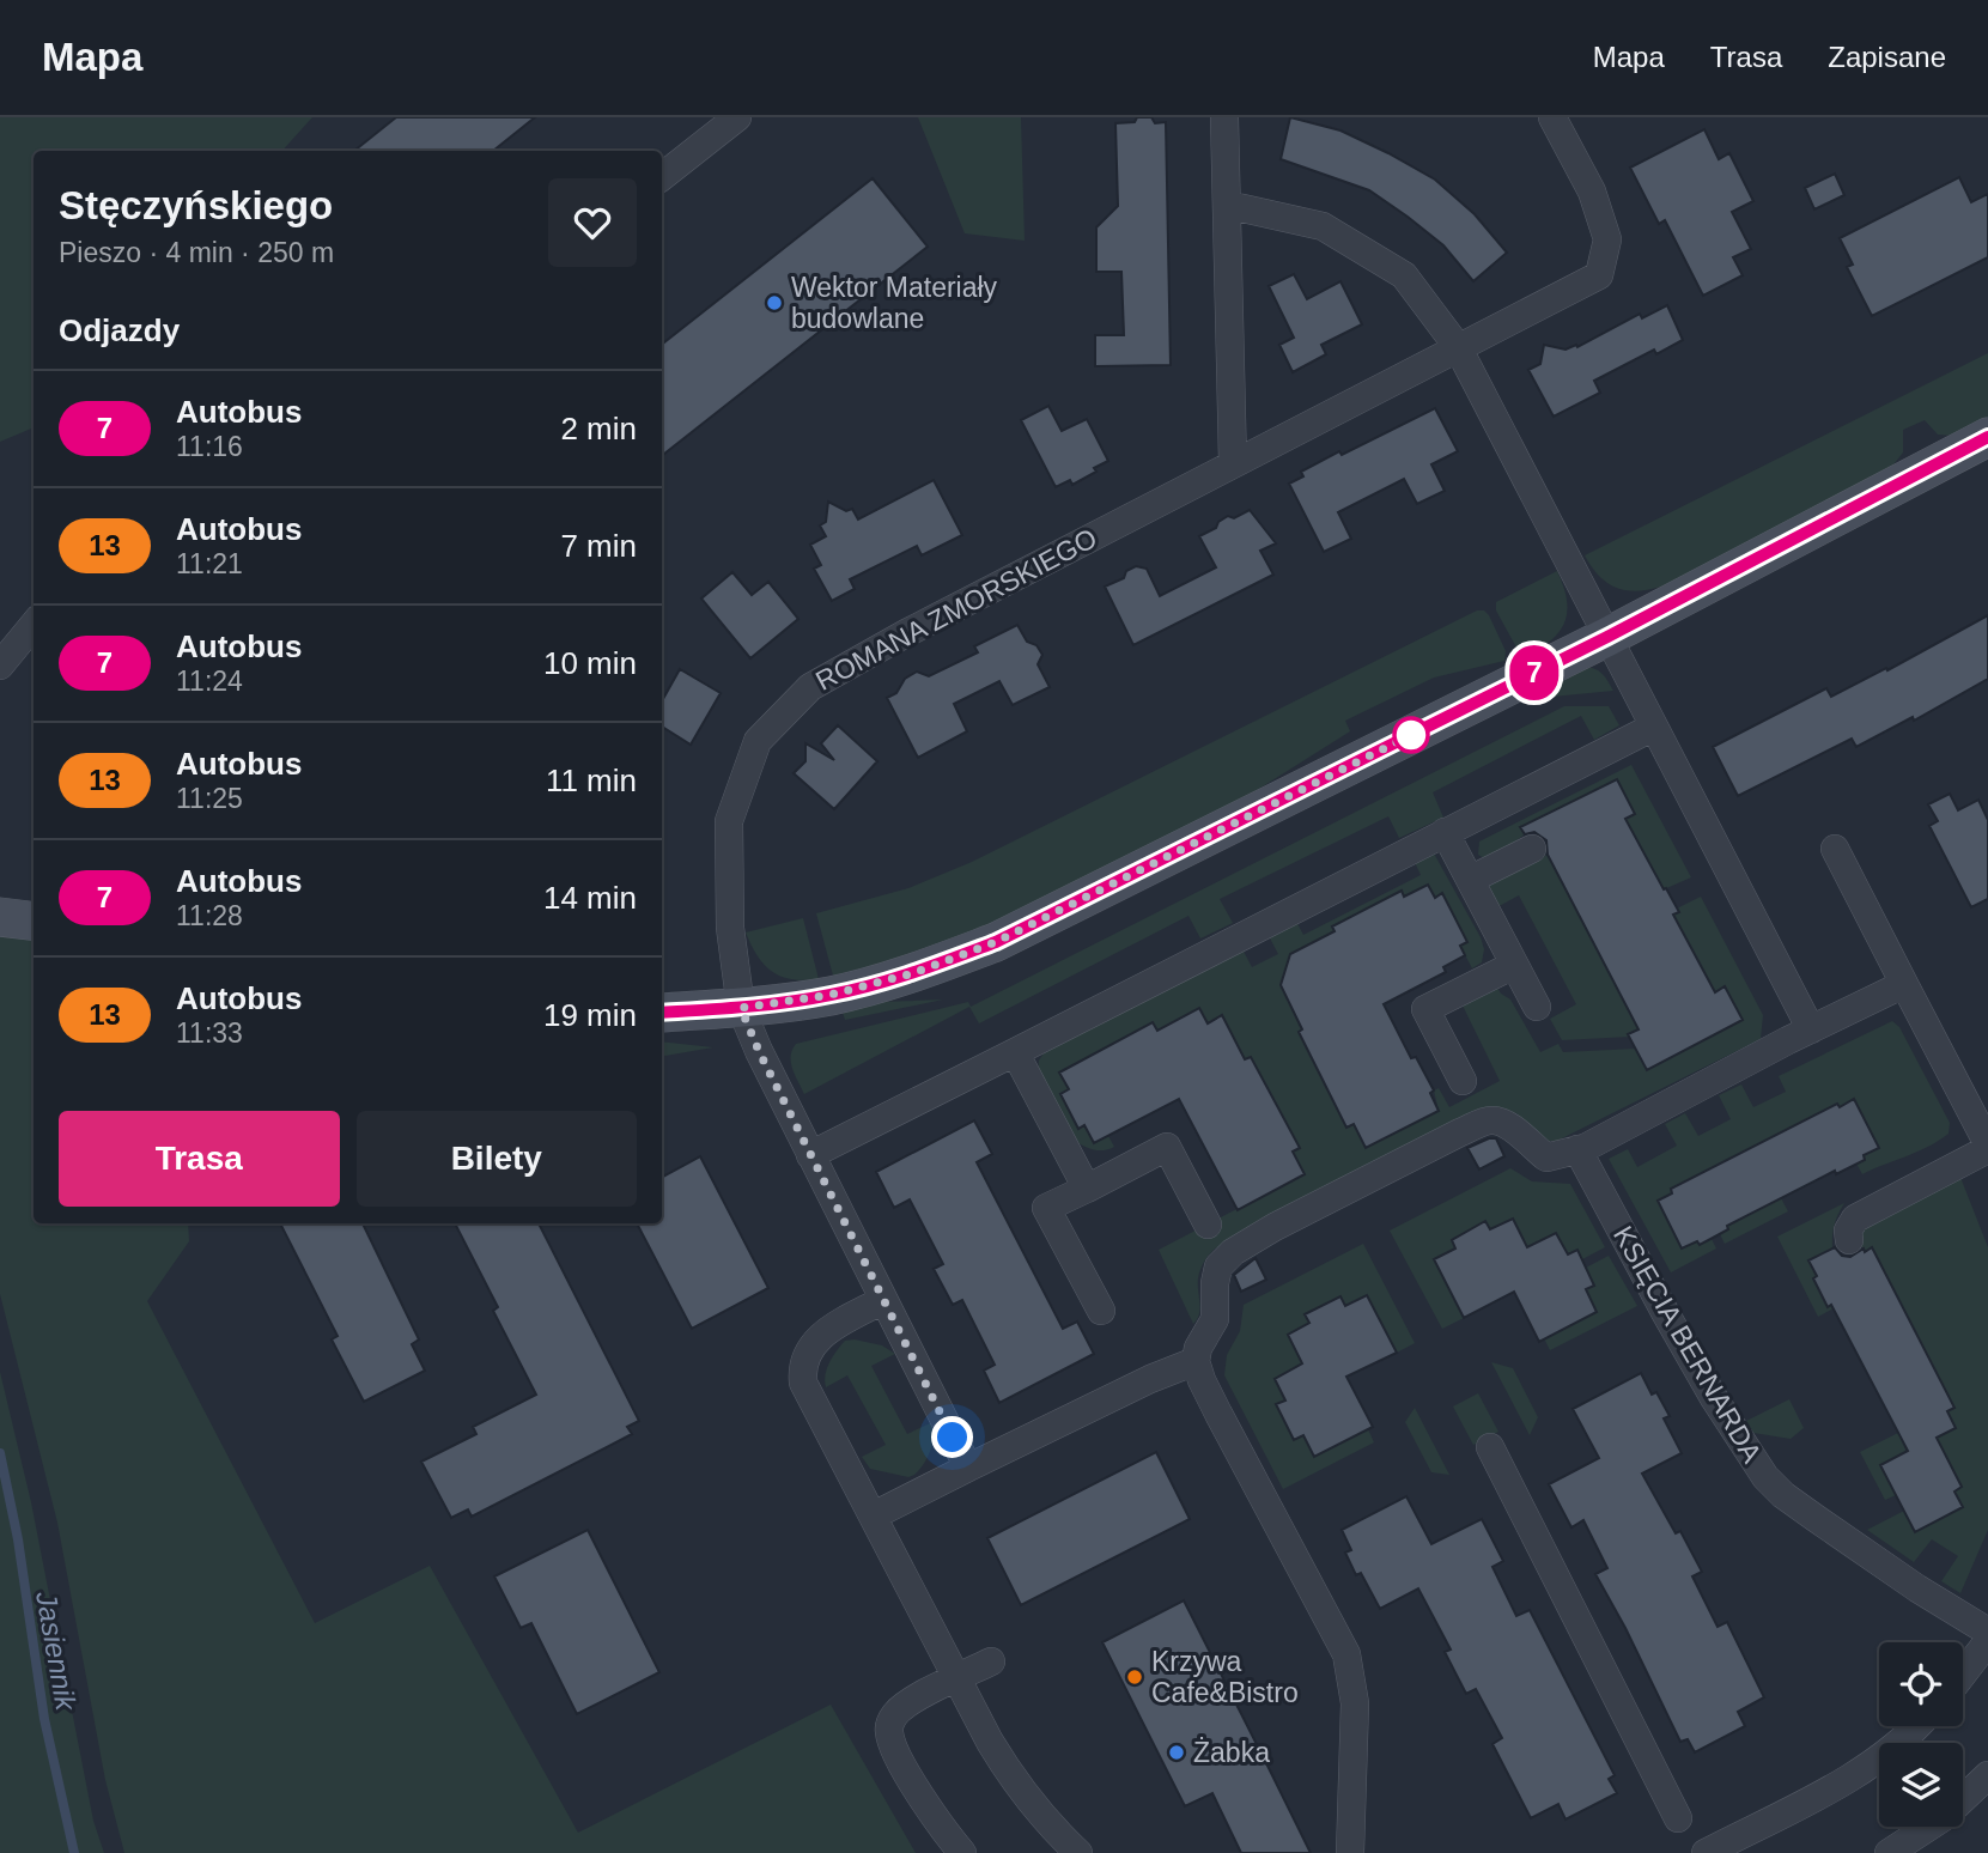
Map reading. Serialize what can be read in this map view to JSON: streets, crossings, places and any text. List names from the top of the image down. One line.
{"streets":{"street":["ROMANA ZMORSKIEGO","KSIĘCIA BERNARDA"]},"water":["Jasiennik"],"places":["Wektor Materiały budowlane","Krzywa Cafe&Bistro","Żabka"],"lines":["bus line 7"],"page":{"header":"Mapa","nav":["Mapa","Trasa","Zapisane"],"on_map":"7","heading":[["Stęczyńskiego","Pieszo · 4 min · 250 m"],"Odjazdy"],"list":[{"mark":"7","name":"Autobus","note":"11:16","value":"2 min"},{"mark":"13","name":"Autobus","note":"11:21","value":"7 min"},{"mark":"7","name":"Autobus","note":"11:24","value":"10 min"},{"mark":"13","name":"Autobus","note":"11:25","value":"11 min"},{"mark":"7","name":"Autobus","note":"11:28","value":"14 min"},{"mark":"13","name":"Autobus","note":"11:33","value":"19 min"}],"buttons":["Trasa","Bilety"]}}
